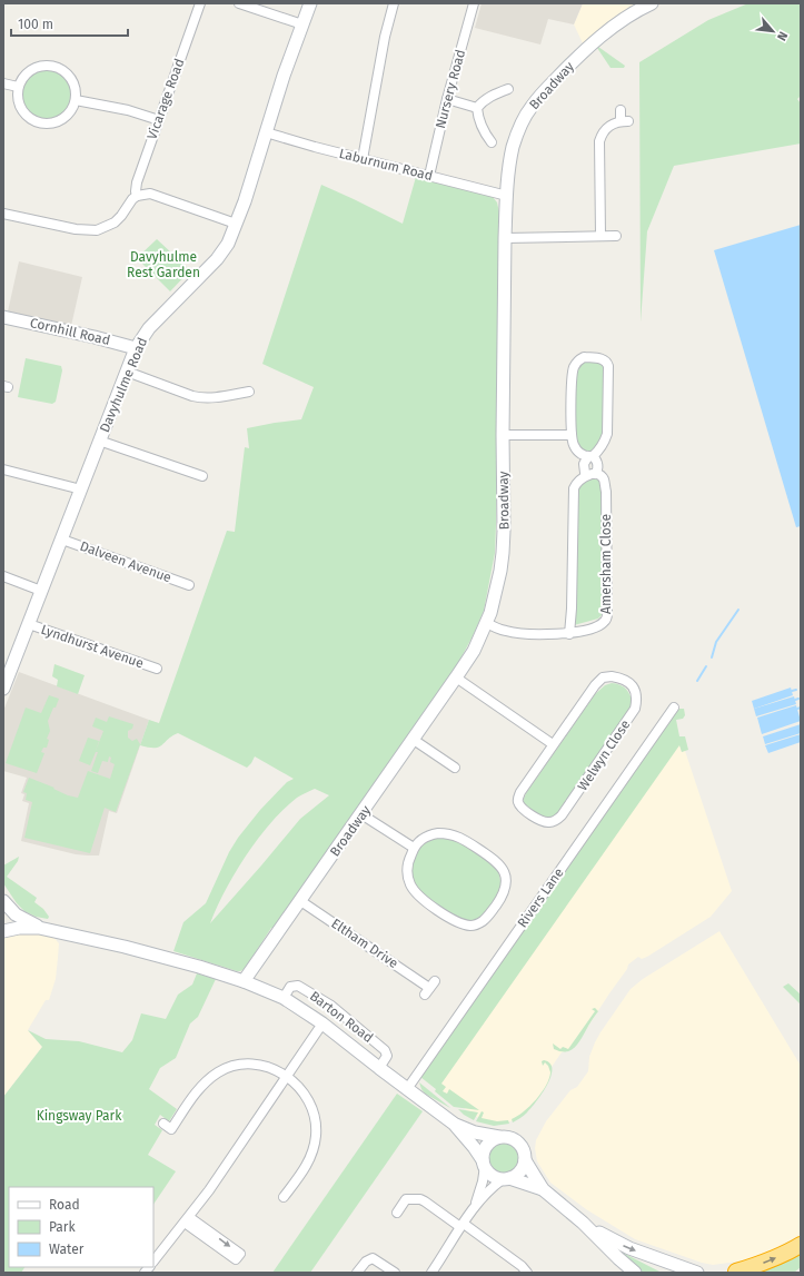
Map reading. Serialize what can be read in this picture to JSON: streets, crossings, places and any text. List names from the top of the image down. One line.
{"streets":{"street":["Broadway","Nursery Road","Vicarage Road","Laburnum Road","Cornhill Road","Davyhulme Road","Dalveen Avenue","Amersham Close","Lyndhurst Avenue","Welwyn Close","Rivers Lane","Eltham Drive","Barton Road"]},"crossings":[["Broadway","Laburnum Road"],["Broadway","Amersham Close"],["Broadway","Eltham Drive"],["Broadway","Barton Road"],["Nursery Road","Laburnum Road"],["Laburnum Road","Davyhulme Road"],["Cornhill Road","Davyhulme Road"],["Davyhulme Road","Dalveen Avenue"],["Davyhulme Road","Lyndhurst Avenue"],["Rivers Lane","Barton Road"]],"parks":["Davyhulme Rest Garden","Kingsway Park"],"legend":["Road","Park","Water"],"scale_bar":"100 m","north":"bottom right"}
